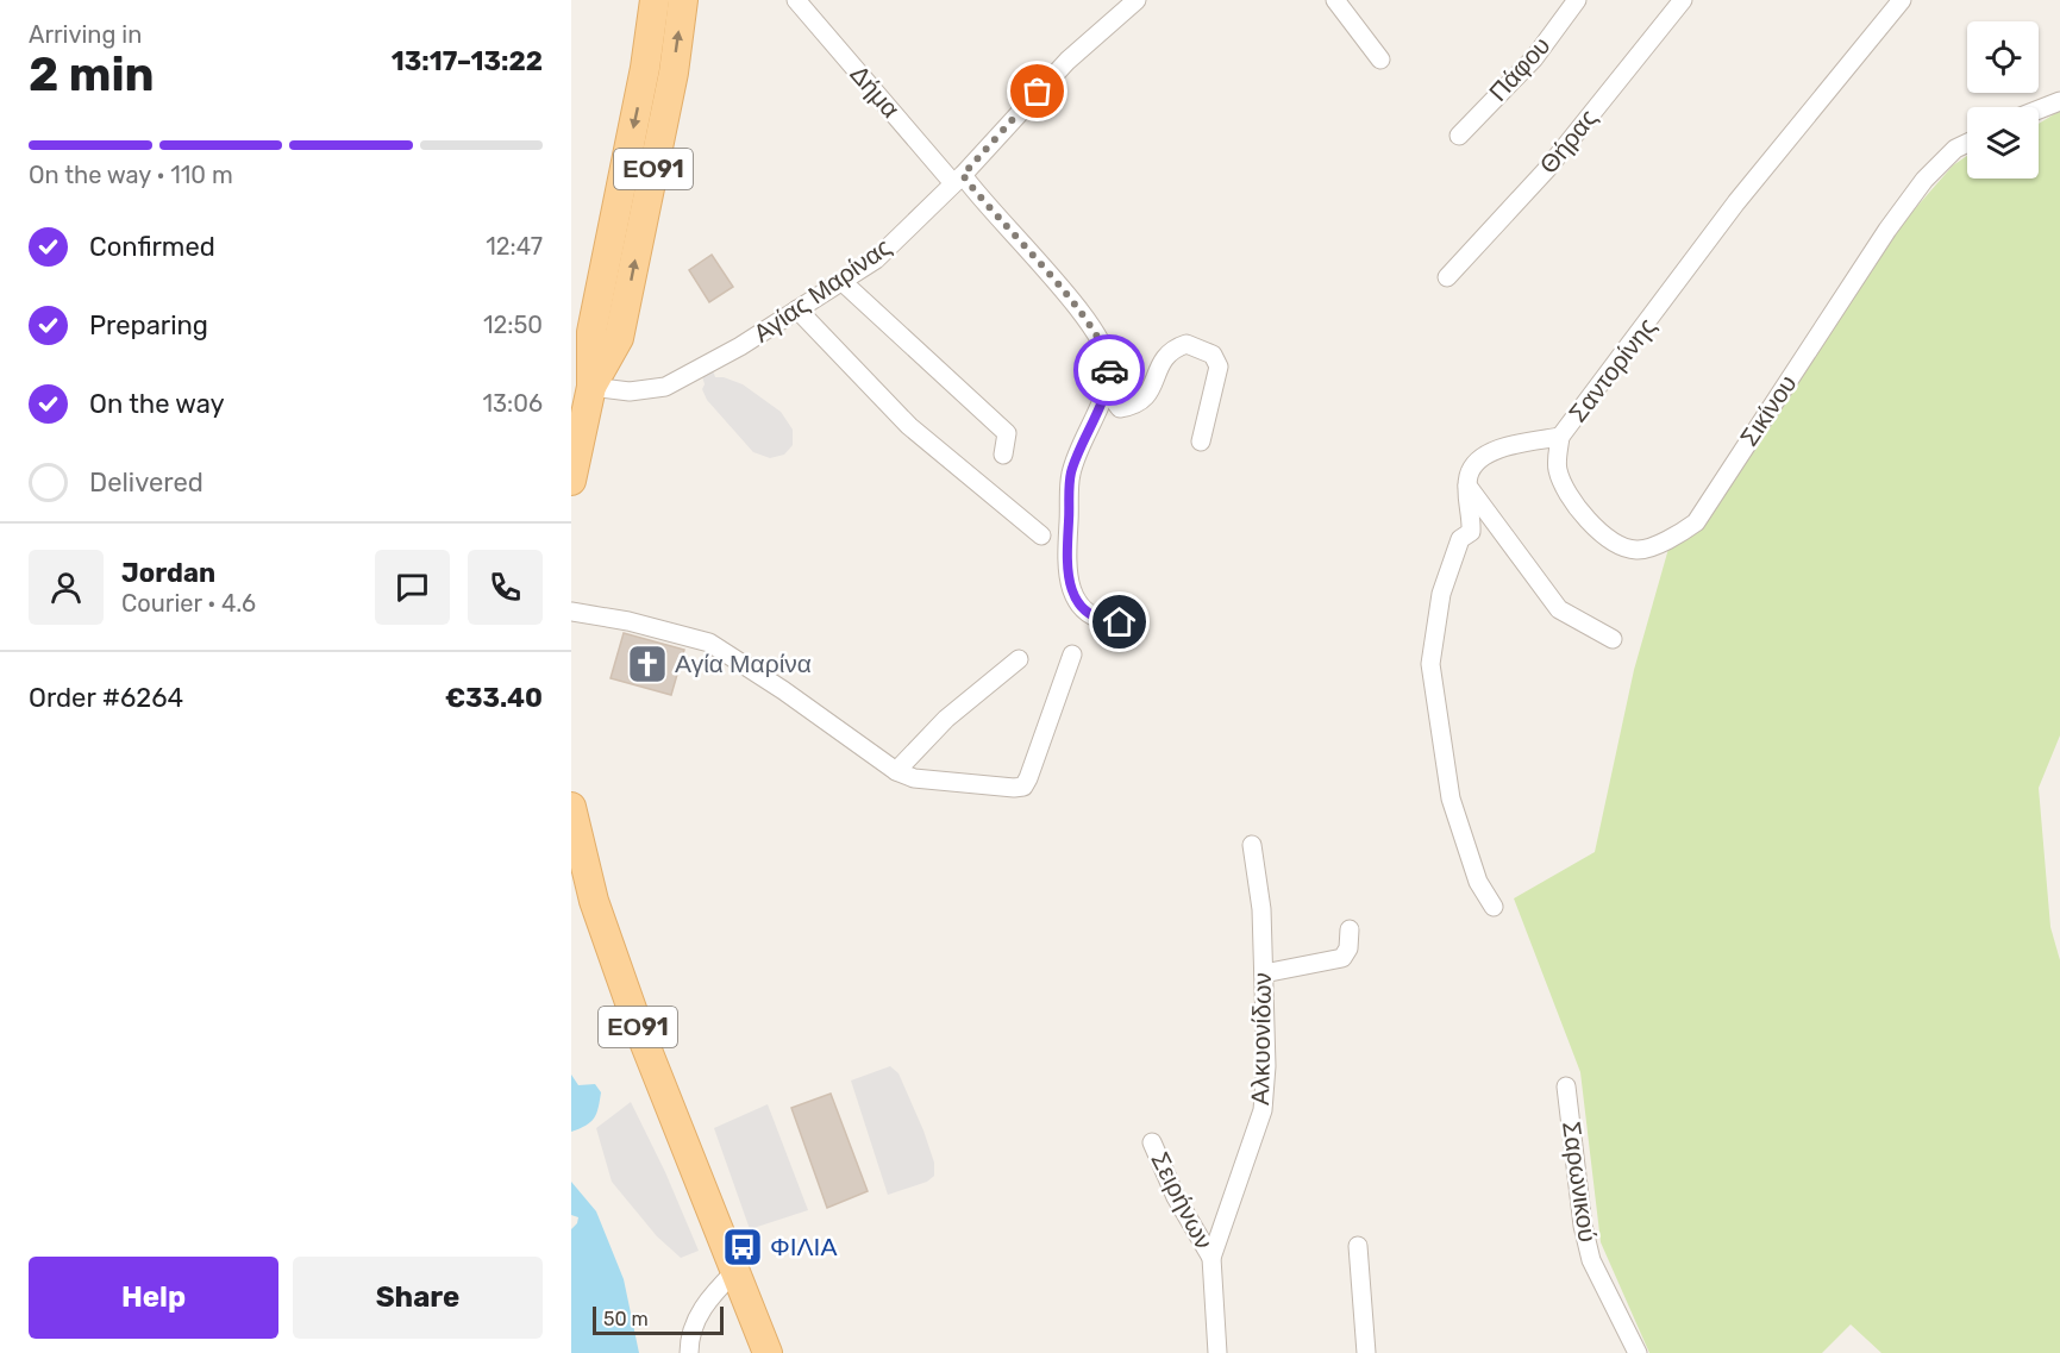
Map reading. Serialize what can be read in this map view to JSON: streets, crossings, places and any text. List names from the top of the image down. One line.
{"streets":{"main road":["ΕΟ91"],"street":["Πάφου","Δήμα","Θήρας","Αγίας Μαρίνας","Σαντορίνης","Σικίνου","Αλκυονίδων","Σαρωνικού","Σειρήνων"]},"crossings":[["Δήμα","Αγίας Μαρίνας"],["ΕΟ91","Αγίας Μαρίνας"],["Σαντορίνης","Σικίνου"],["Αλκυονίδων","Σειρήνων"]],"places":{"church":["Αγία Μαρίνα"],"bus stop":["ΦΙΛΙΑ"]},"scale_bar":"50 m","page":{"heading":["2 min","Arriving in","13:17–13:22"],"panel":["Jordan","Courier · 4.6","Order #6264","€33.40"],"bar":"On the way · 110 m","list":[["Confirmed","12:47"],["Preparing","12:50"],["On the way","13:06"],"Delivered"],"buttons":["Help","Share"],"scale":"50 m"}}
